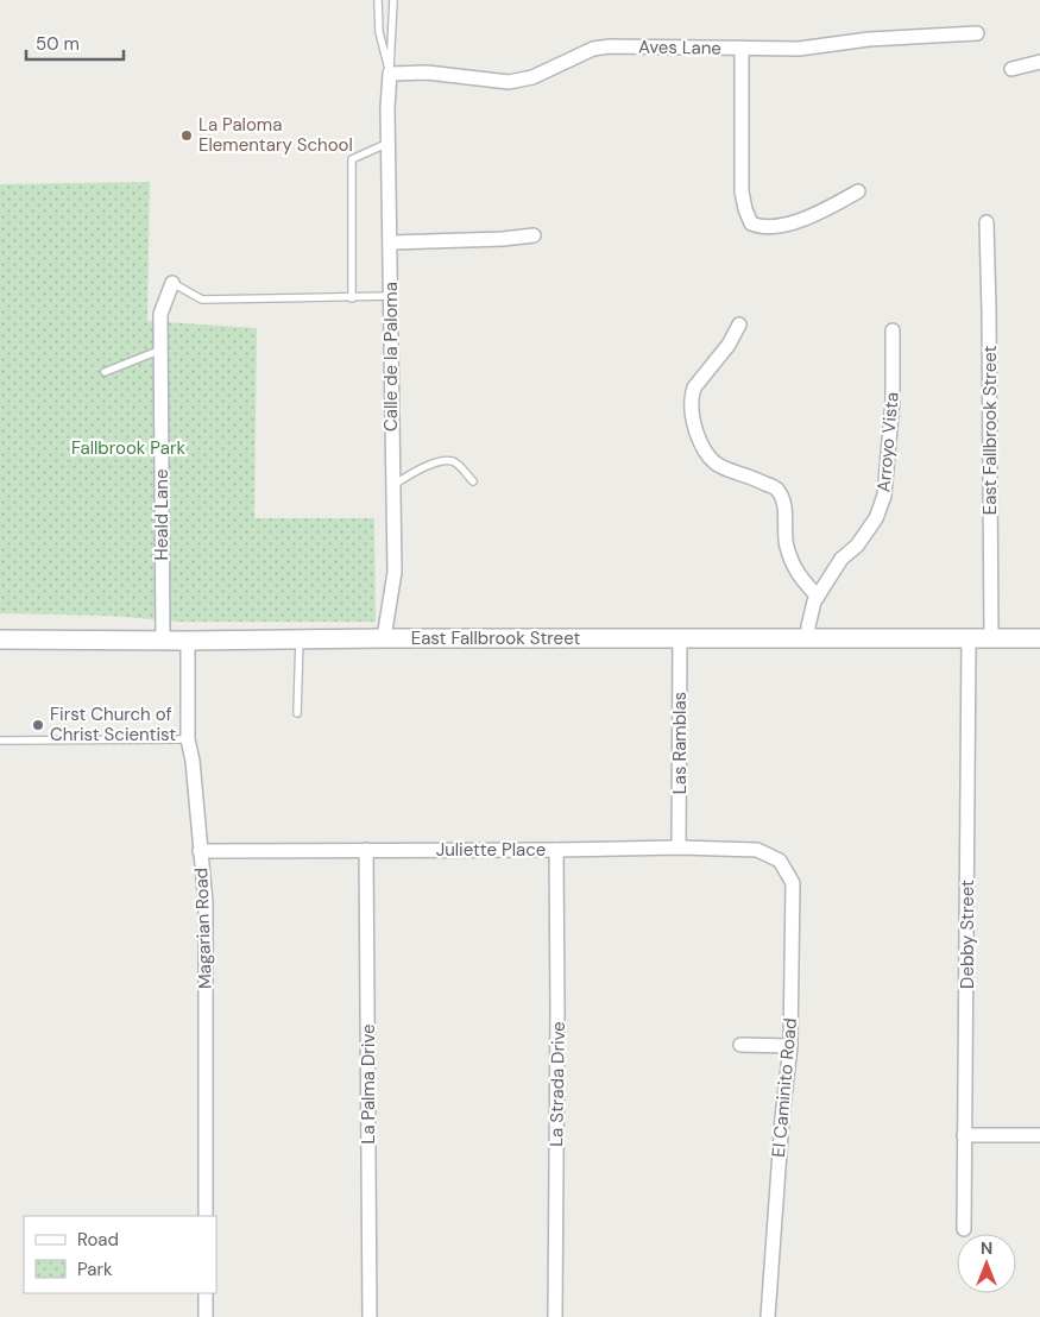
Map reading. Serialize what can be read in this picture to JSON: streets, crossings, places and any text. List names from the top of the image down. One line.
{"streets":{"main road":["East Fallbrook Street"],"street":["Aves Lane","Calle de la Paloma","Arroyo Vista","Heald Lane","Las Ramblas","Juliette Place","Magarian Road","Debby Street","La Palma Drive","La Strada Drive","El Caminito Road"]},"crossings":[["Aves Lane","Calle de la Paloma"],["Calle de la Paloma","East Fallbrook Street"],["East Fallbrook Street","Arroyo Vista"],["East Fallbrook Street","Heald Lane"],["East Fallbrook Street","Las Ramblas"],["East Fallbrook Street","Magarian Road"],["East Fallbrook Street","Debby Street"],["Las Ramblas","Juliette Place"],["Juliette Place","Magarian Road"],["Juliette Place","La Palma Drive"],["Juliette Place","La Strada Drive"],["Juliette Place","El Caminito Road"]],"parks":["Fallbrook Park"],"places":["La Paloma Elementary School","First Church of Christ Scientist"],"legend":["Road","Park"],"scale_bar":"50 m","north":"top"}
